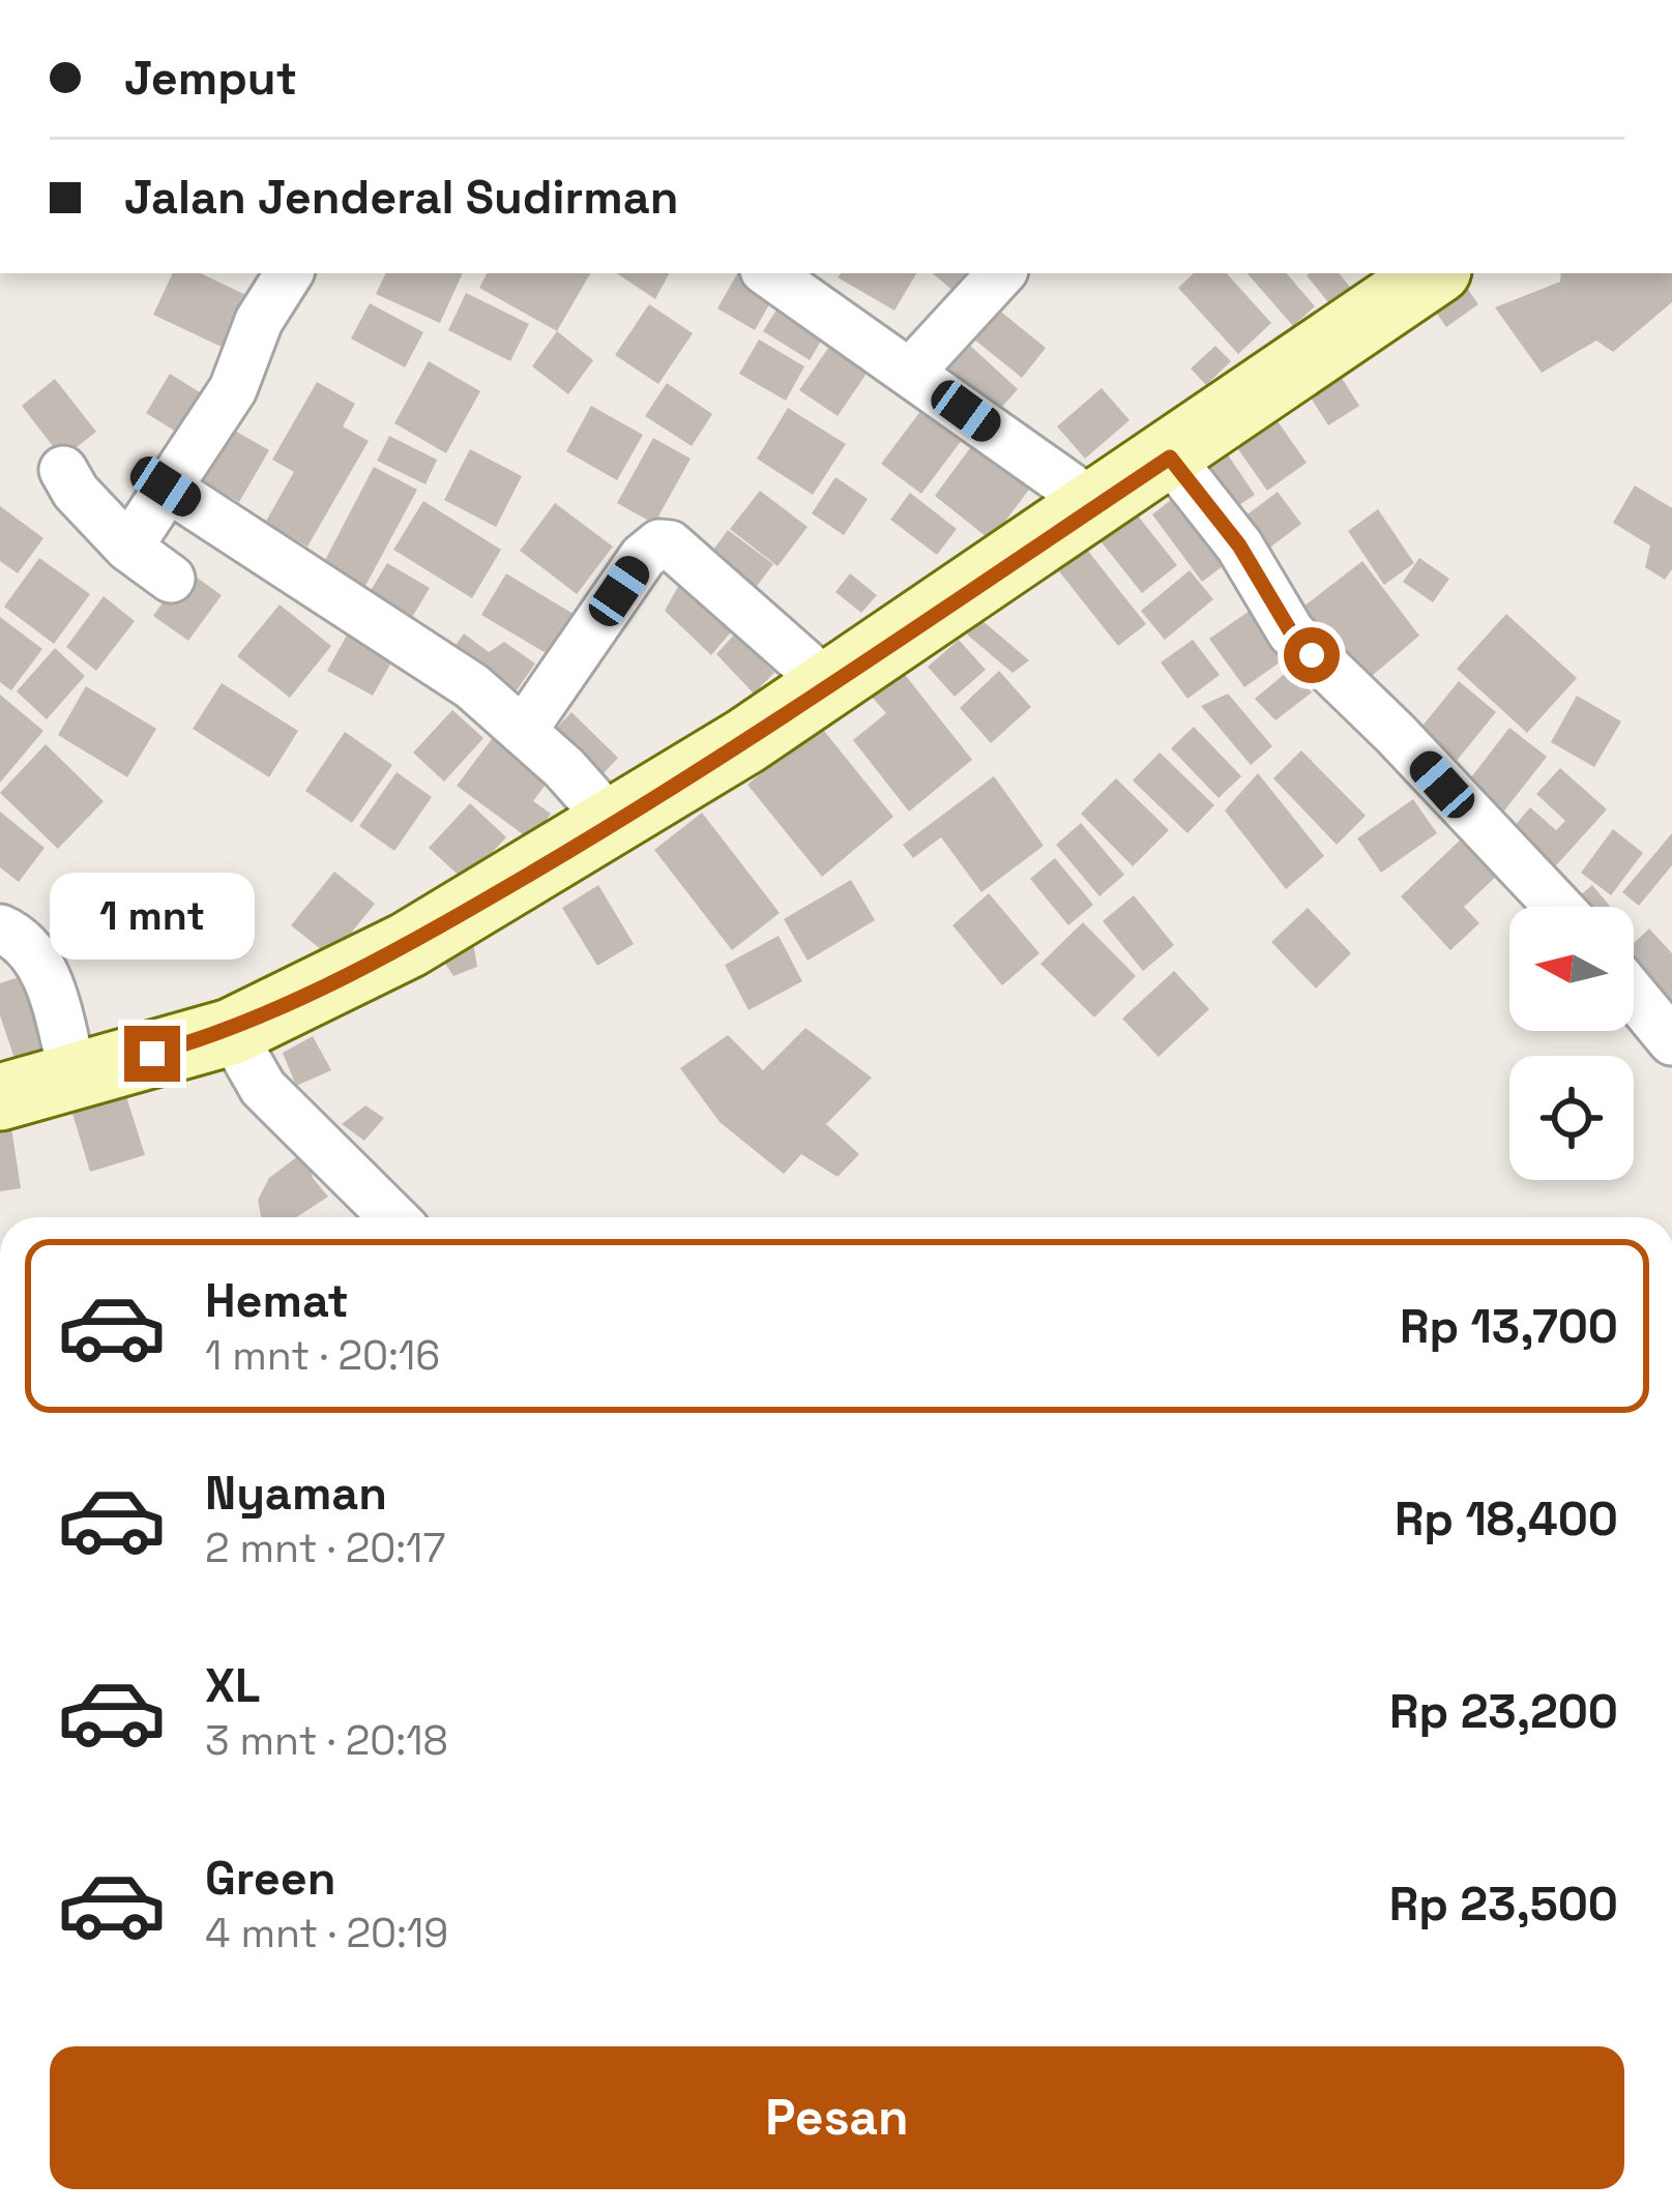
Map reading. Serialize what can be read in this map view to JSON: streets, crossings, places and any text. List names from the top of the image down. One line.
{"north":"left","page":{"banner":["Jemput","Jalan Jenderal Sudirman"],"bubble":"1 mnt","list":[{"name":"Hemat","note":"1 mnt · 20:16","value":"Rp 13,700"},{"name":"Nyaman","note":"2 mnt · 20:17","value":"Rp 18,400"},{"name":"XL","note":"3 mnt · 20:18","value":"Rp 23,200"},{"name":"Green","note":"4 mnt · 20:19","value":"Rp 23,500"}],"buttons":"Pesan"}}
